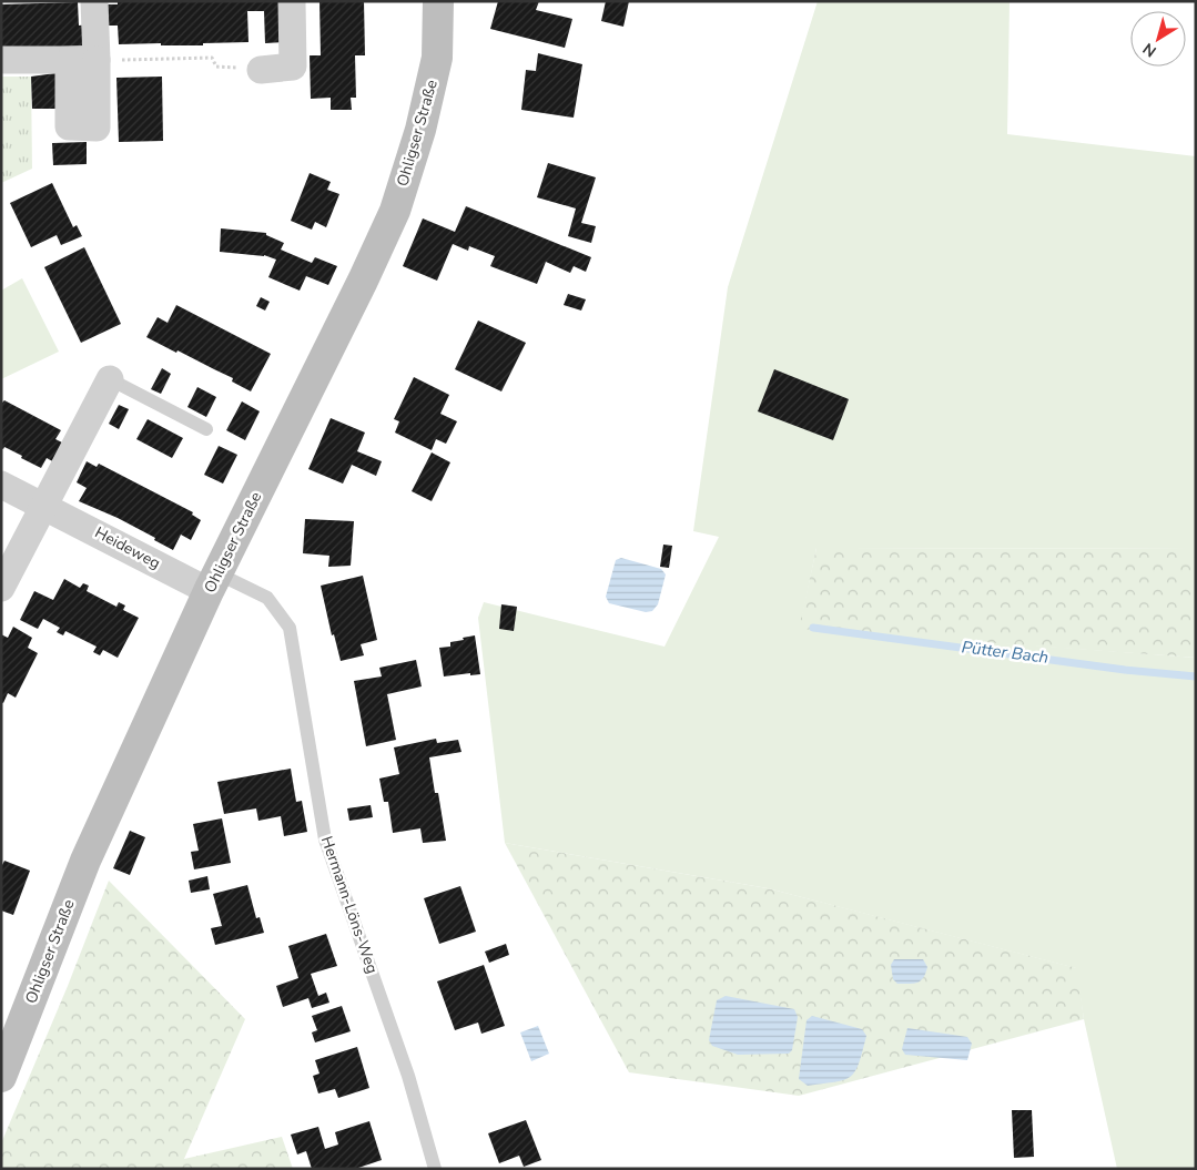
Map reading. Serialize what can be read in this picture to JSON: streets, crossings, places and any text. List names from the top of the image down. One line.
{"streets":{"main road":["Ohligser Straße"],"street":["Heideweg"],"lane":["Hermann-Löns-Weg"]},"crossings":[["Ohligser Straße","Heideweg"],["Ohligser Straße","Hermann-Löns-Weg"],["Heideweg","Hermann-Löns-Weg"]],"water":["Pütter Bach"],"north":"bottom left"}
